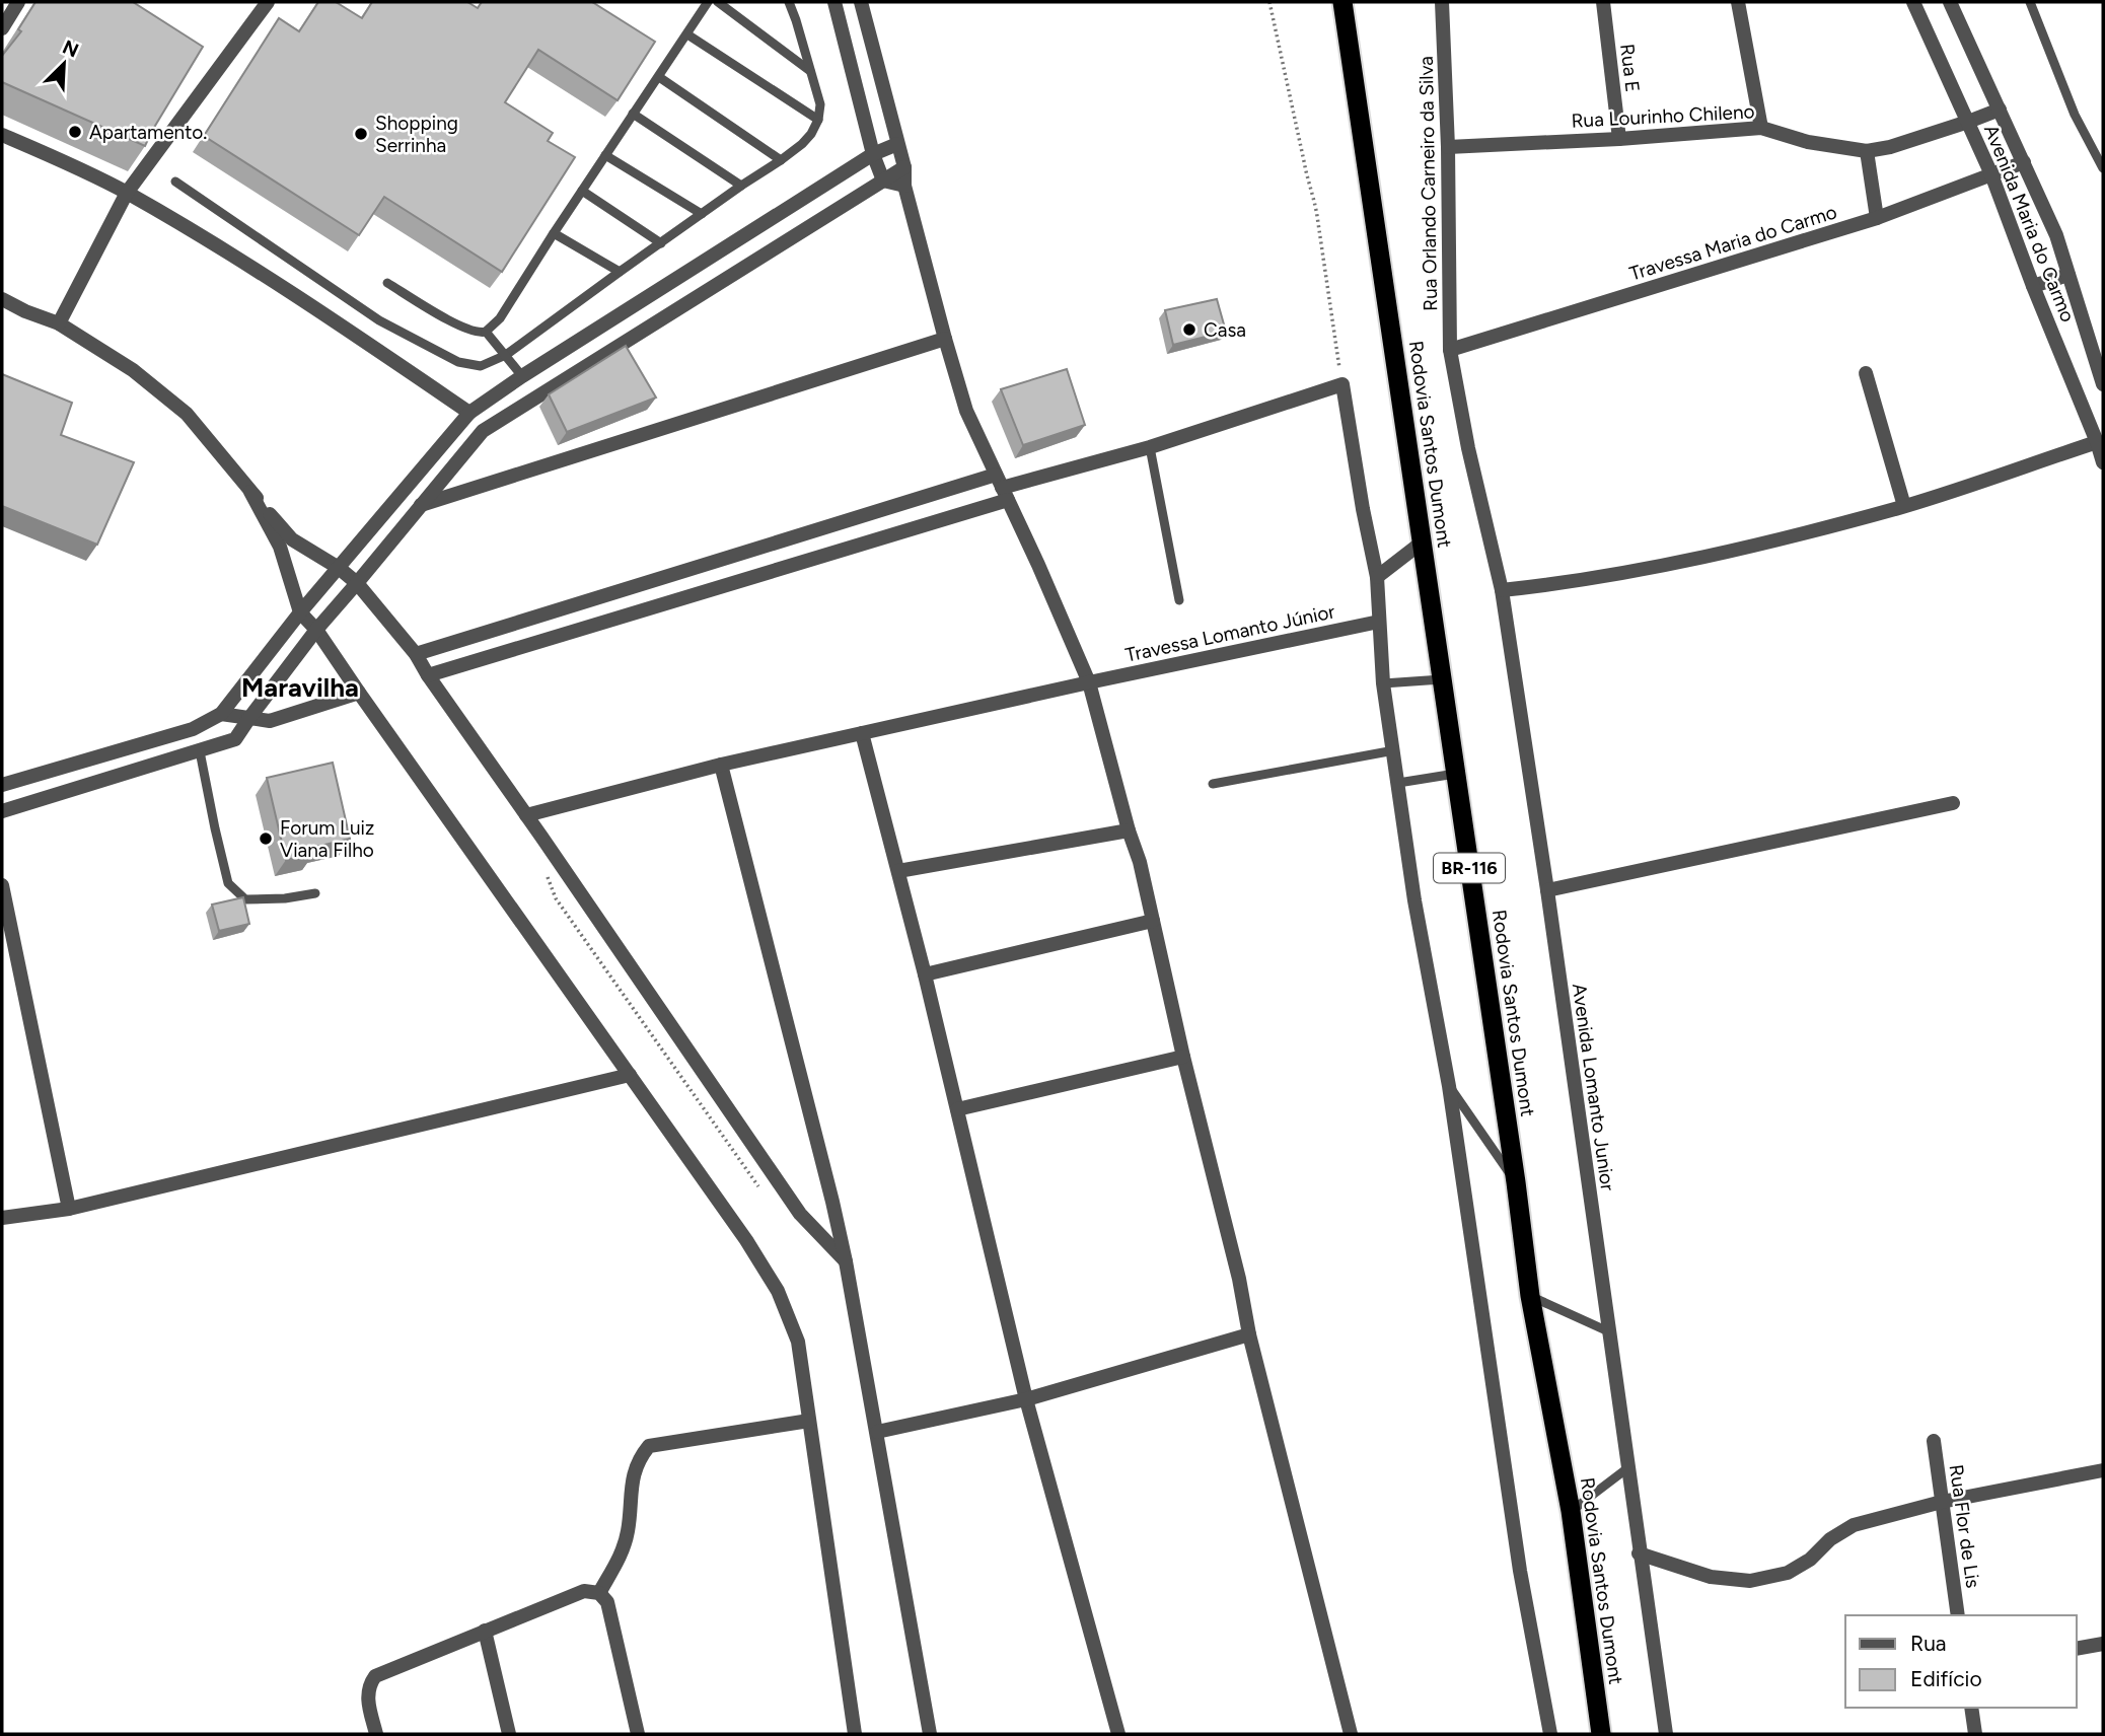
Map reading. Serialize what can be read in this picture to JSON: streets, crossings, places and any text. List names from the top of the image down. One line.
{"streets":{"highway":["Rodovia Santos Dumont","BR-116"],"street":["Rua E","Rua Lourinho Chileno","Rua Orlando Carneiro da Silva","Avenida Maria do Carmo","Travessa Maria do Carmo","Travessa Lomanto Júnior","Avenida Lomanto Junior","Rua Flor de Lis"]},"crossings":[["Rua E","Rua Lourinho Chileno"],["Rua Lourinho Chileno","Rua Orlando Carneiro da Silva"],["Rua Lourinho Chileno","Avenida Maria do Carmo"],["Rua Orlando Carneiro da Silva","Travessa Maria do Carmo"],["Rua Orlando Carneiro da Silva","Avenida Lomanto Junior"],["Avenida Maria do Carmo","Travessa Maria do Carmo"]],"districts":["Maravilha"],"places":["Apartamento.","Shopping Serrinha","Casa","Forum Luiz Viana Filho"],"legend":["Rua","Edifício"],"north":"top right"}
